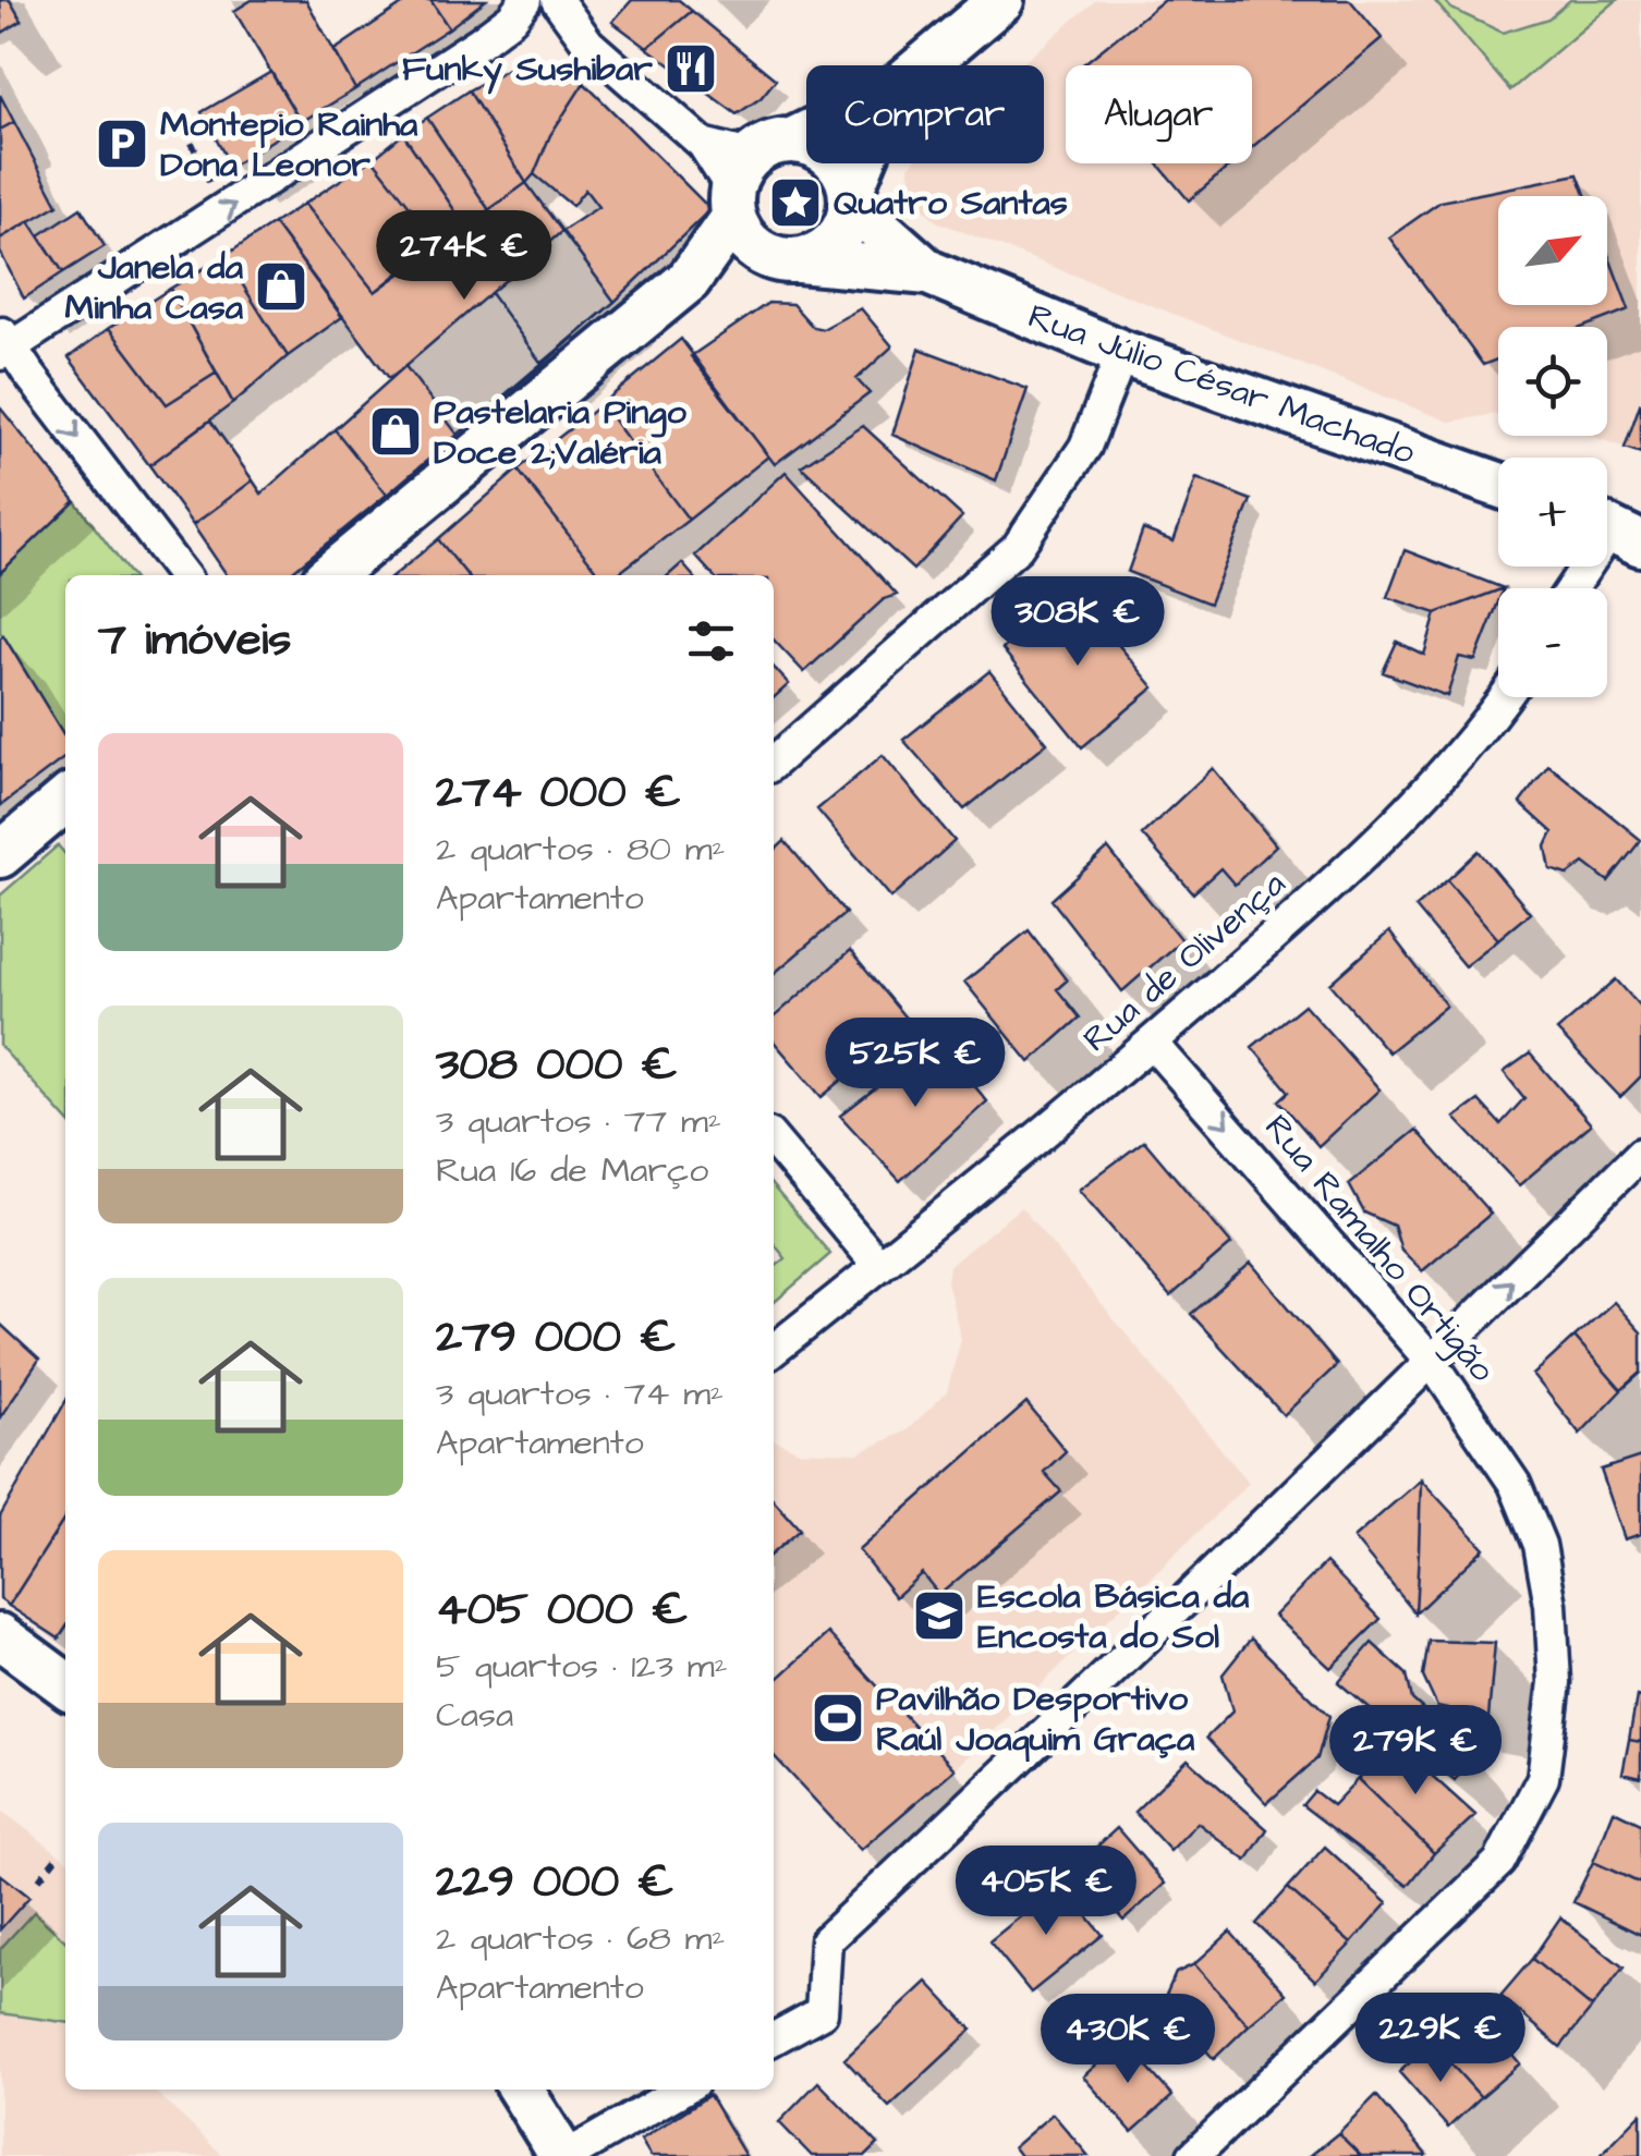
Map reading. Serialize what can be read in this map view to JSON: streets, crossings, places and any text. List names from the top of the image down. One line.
{"streets":{"main road":["Rua Júlio César Machado"],"street":["Rua de Olivença","Rua Ramalho Ortigão"]},"crossings":[["Rua de Olivença","Rua Ramalho Ortigão"]],"places":{"restaurant":["Funky Sushibar"],"parking":["Montepio Rainha Dona Leonor"],"place":["Quatro Santas"],"shop":["Janela da Minha Casa","Pastelaria Pingo Doce 2;Valéria"],"school or university":["Escola Básica da Encosta do Sol"],"sports":["Pavilhão Desportivo Raúl Joaquim Graça"]},"north":"top right","page":{"chip":["Comprar","Alugar"],"map_buttons":["+","−"],"price":["274K €","308K €","525K €","279K €","405K €","229K €","430K €"],"heading":"7 imóveis","list":[{"name":"274 000 €","note":"2 quartos · 80 m² · Apartamento"},{"name":"308 000 €","note":"3 quartos · 77 m² · Rua 16 de Março"},{"name":"279 000 €","note":"3 quartos · 74 m² · Apartamento"},{"name":"405 000 €","note":"5 quartos · 123 m² · Casa"},{"name":"229 000 €","note":"2 quartos · 68 m² · Apartamento"}]}}
